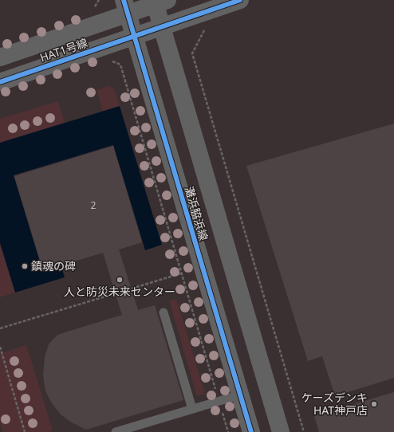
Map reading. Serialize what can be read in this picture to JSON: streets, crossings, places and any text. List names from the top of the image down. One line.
{"streets":{"street":["HAT1号線","灘浜脇浜線"]},"crossings":[["HAT1号線","灘浜脇浜線"]],"places":["鎮魂の碑","人と防災未来センター","ケーズデンキ HAT神戸店"],"house_numbers":["2"]}
